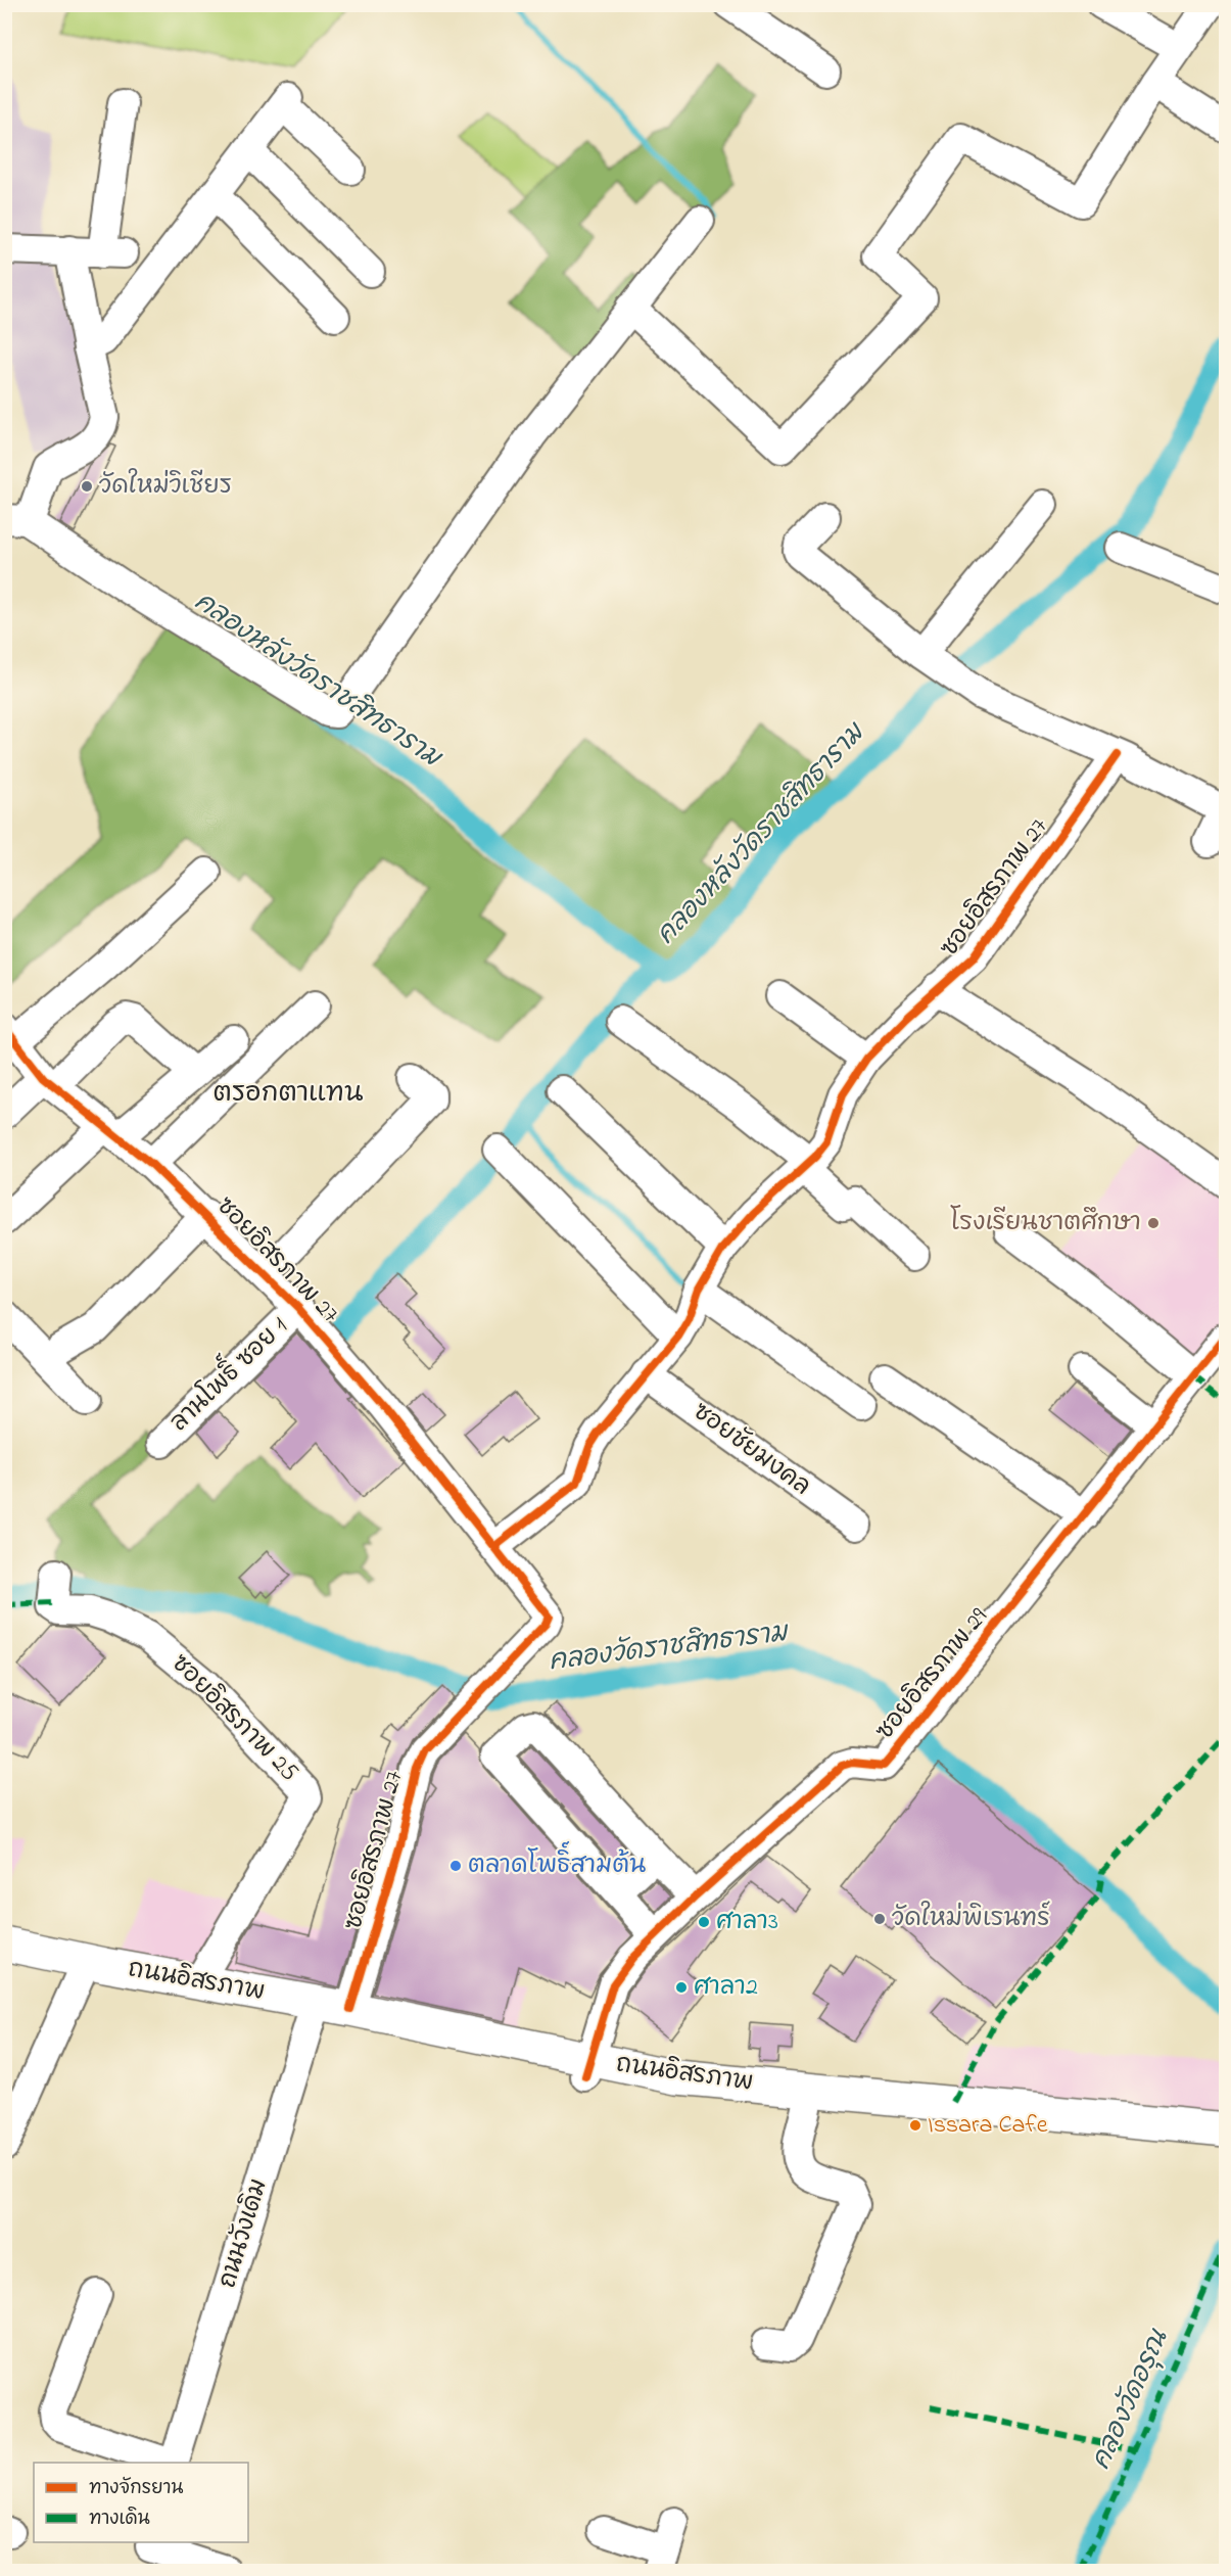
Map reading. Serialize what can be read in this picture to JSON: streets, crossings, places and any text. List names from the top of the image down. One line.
{"streets":{"main road":["ถนนอิสรภาพ"],"street":["ซอยอิสรภาพ 27","ลานโพธิ์ ซอย 1","ซอยชัยมงคล","ซอยอิสรภาพ 29","ซอยอิสรภาพ 25","ถนนวังเดิม"]},"crossings":[["ซอยอิสรภาพ 27","ลานโพธิ์ ซอย 1"],["ซอยอิสรภาพ 27","ซอยชัยมงคล"],["ซอยอิสรภาพ 27","ถนนอิสรภาพ"],["ซอยอิสรภาพ 29","ถนนอิสรภาพ"],["ซอยอิสรภาพ 25","ถนนอิสรภาพ"],["ถนนอิสรภาพ","ถนนวังเดิม"]],"districts":["ตรอกตาแทน"],"water":["คลองหลังวัดราชสิทธาราม","คลองวัดราชสิทธาราม","คลองวัดอรุณ"],"places":["วัดใหม่วิเชียร","โรงเรียนชาตศึกษา","ตลาดโพธิ์สามต้น","วัดใหม่พิเรนทร์","ศาลา3","ศาลา2","Issara Cafe"],"legend":["ทางจักรยาน","ทางเดิน"]}
